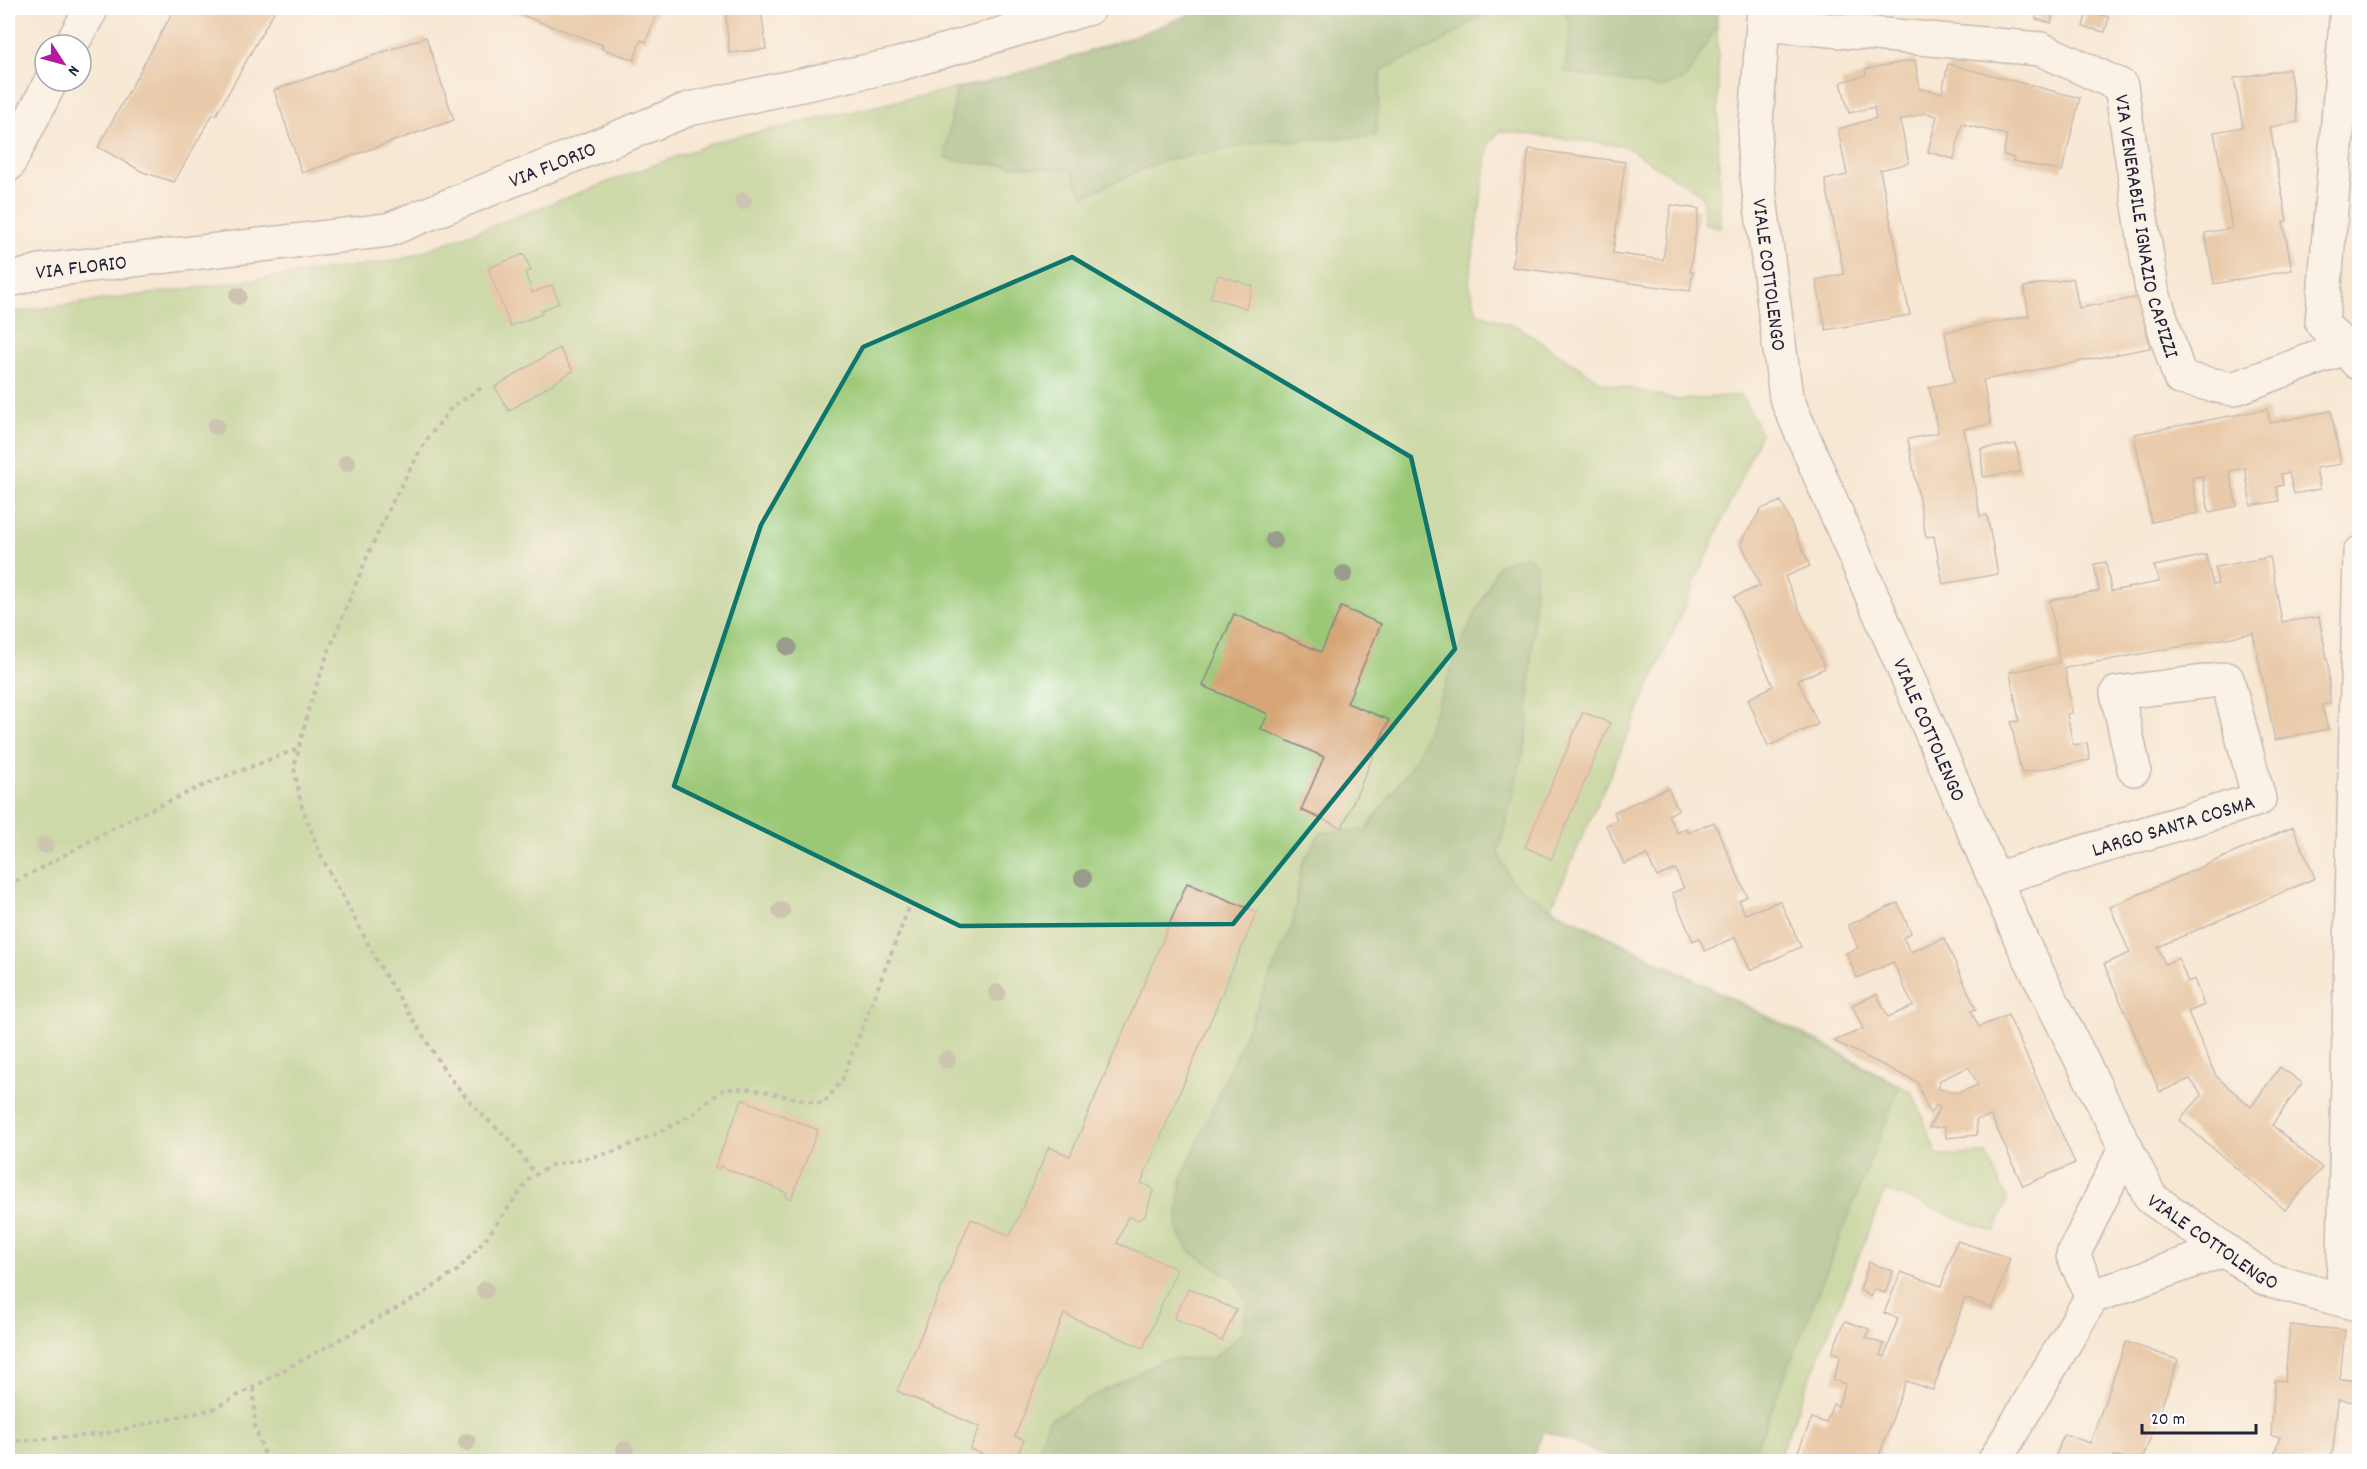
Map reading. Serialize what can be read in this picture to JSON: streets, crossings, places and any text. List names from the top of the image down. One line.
{"streets":{"street":["VIA FLORIO","VIA VENERABILE IGNAZIO CAPIZZI","VIALE COTTOLENGO","LARGO SANTA COSMA"]},"crossings":[["VIA VENERABILE IGNAZIO CAPIZZI","VIALE COTTOLENGO"],["VIALE COTTOLENGO","LARGO SANTA COSMA"]],"scale_bar":"20 m","north":"bottom right"}
